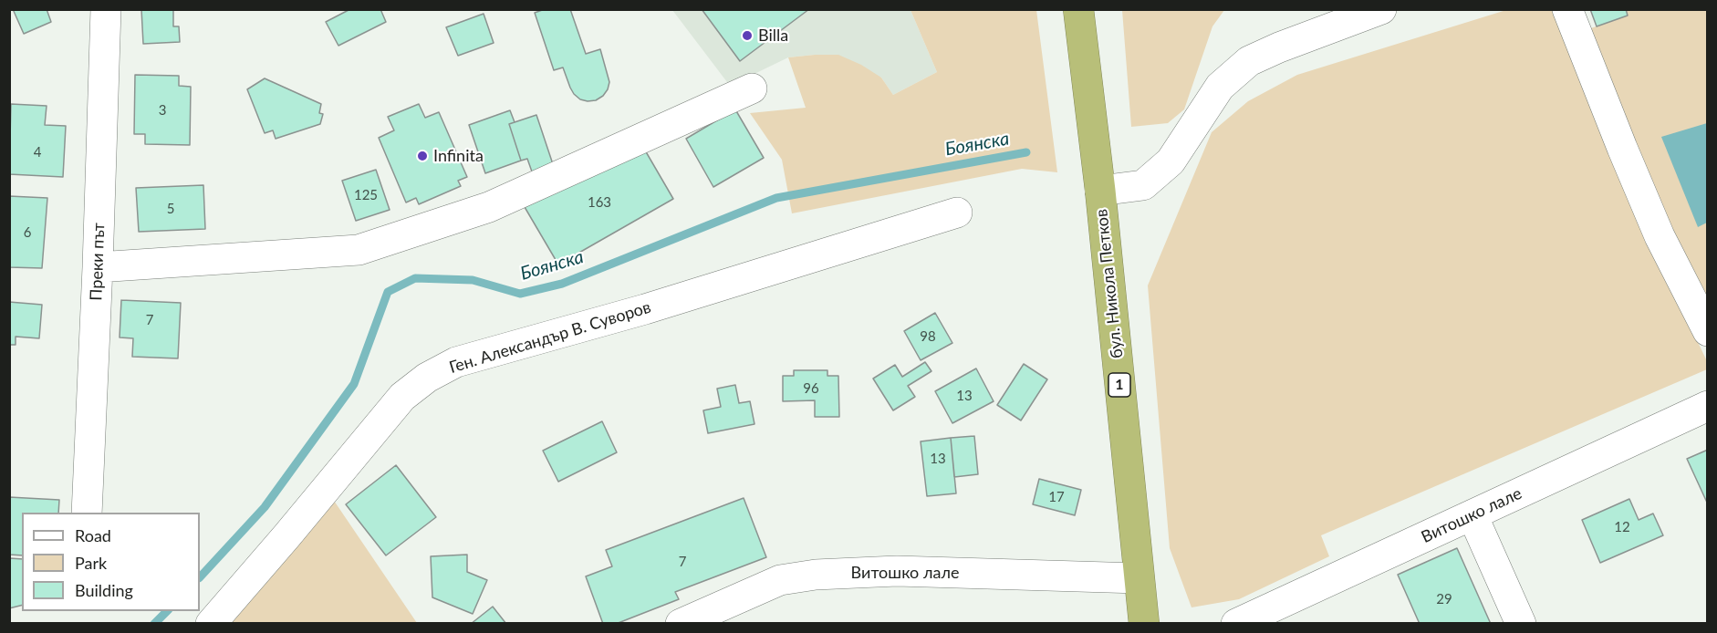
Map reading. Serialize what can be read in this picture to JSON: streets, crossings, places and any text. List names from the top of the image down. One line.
{"streets":{"highway":["бул. Никола Петков","1"],"street":["Преки път","Ген. Александър В. Суворов","Витошко лале"]},"crossings":[["бул. Никола Петков","Витошко лале"]],"water":["Боянска"],"places":["Billa","Infinita"],"house_numbers":["3","4","125","163","5","6","7","98","96","13","13","17","12","7","29"],"legend":["Road","Park","Building"]}
